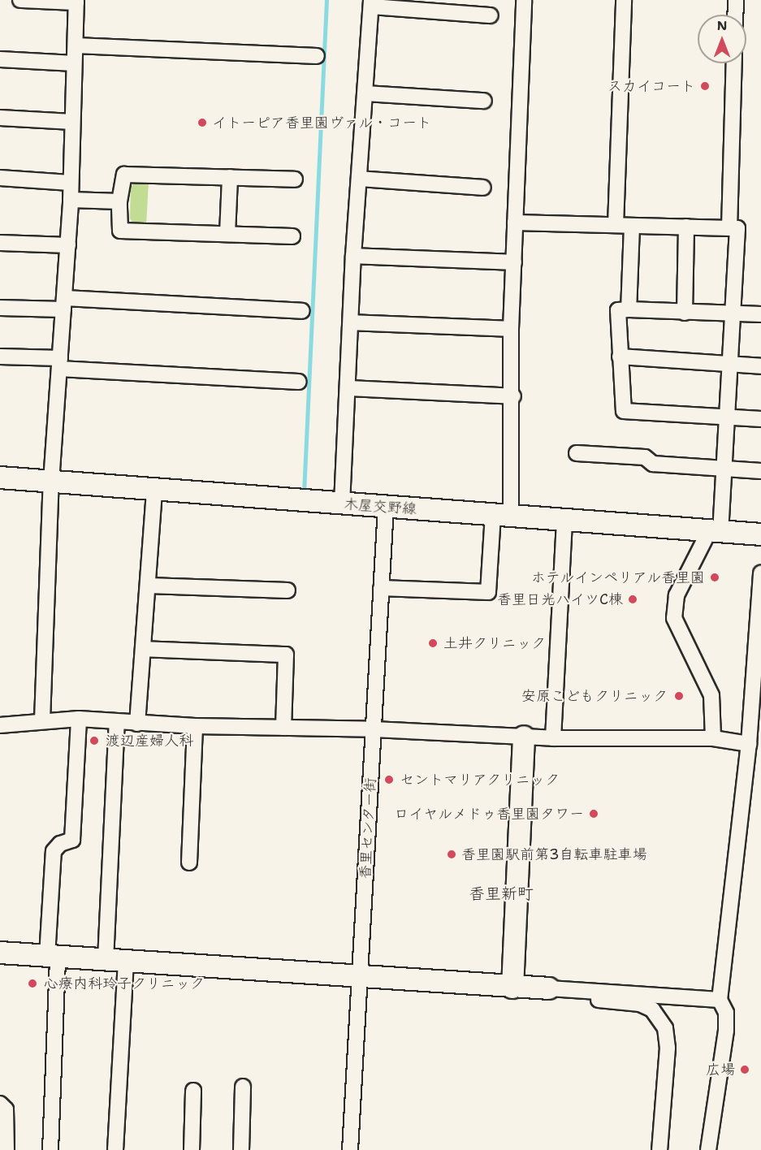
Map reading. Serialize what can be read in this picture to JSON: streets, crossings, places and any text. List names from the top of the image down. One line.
{"streets":{"street":["木屋交野線","香里センター街"]},"crossings":[["木屋交野線","香里センター街"]],"districts":["香里新町"],"places":["スカイコート","イトーピア香里園ヴァル・コート","ホテルインペリアル香里園","香里日光ハイツC棟","土井クリニック","安原こどもクリニック","渡辺産婦人科","セントマリアクリニック","ロイヤルメドゥ香里園タワー","香里園駅前第3自転車駐車場","心療内科玲子クリニック","広場"],"north":"top"}
